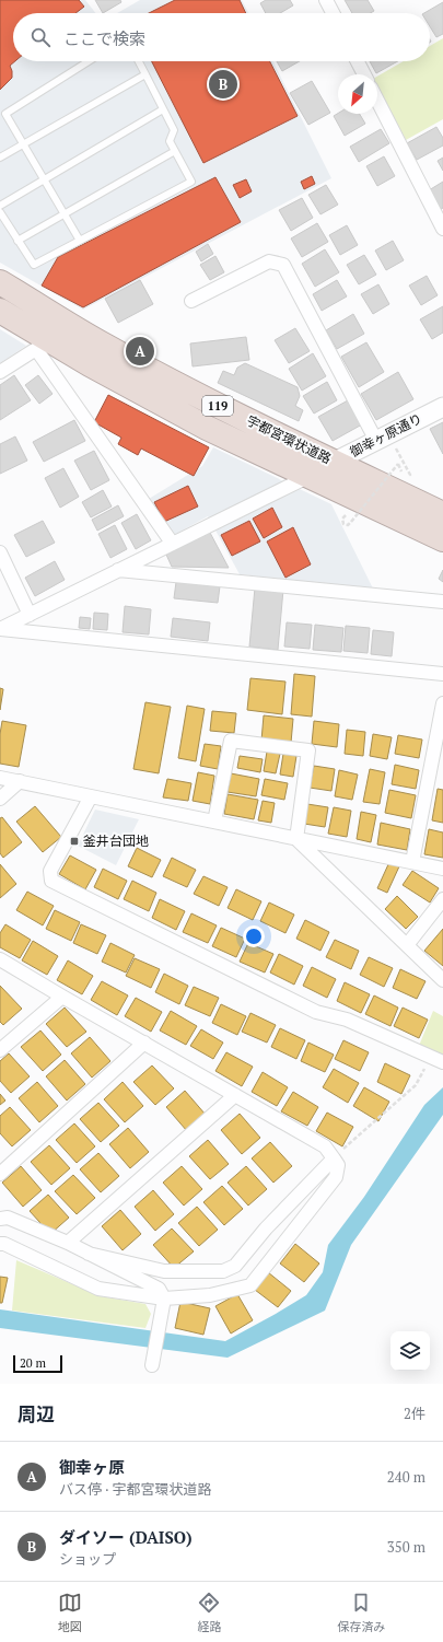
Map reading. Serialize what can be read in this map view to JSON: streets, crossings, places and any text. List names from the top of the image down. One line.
{"streets":{"highway":["119","宇都宮環状道路"],"street":["御幸ヶ原通り"]},"crossings":[["御幸ヶ原通り","宇都宮環状道路"]],"places":{"transit":["釜井台団地"]},"scale_bar":"20 m","north":"bottom left","page":{"search":"ここで検索","pins":["B","A"],"scale":"20 m","heading":["周辺","2件"],"list":[{"mark":"A","name":"御幸ヶ原","note":"バス停 · 宇都宮環状道路","value":"240 m"},{"mark":"B","name":"ダイソー (DAISO)","note":"ショップ","value":"350 m"}],"nav":["地図","経路","保存済み"]}}
